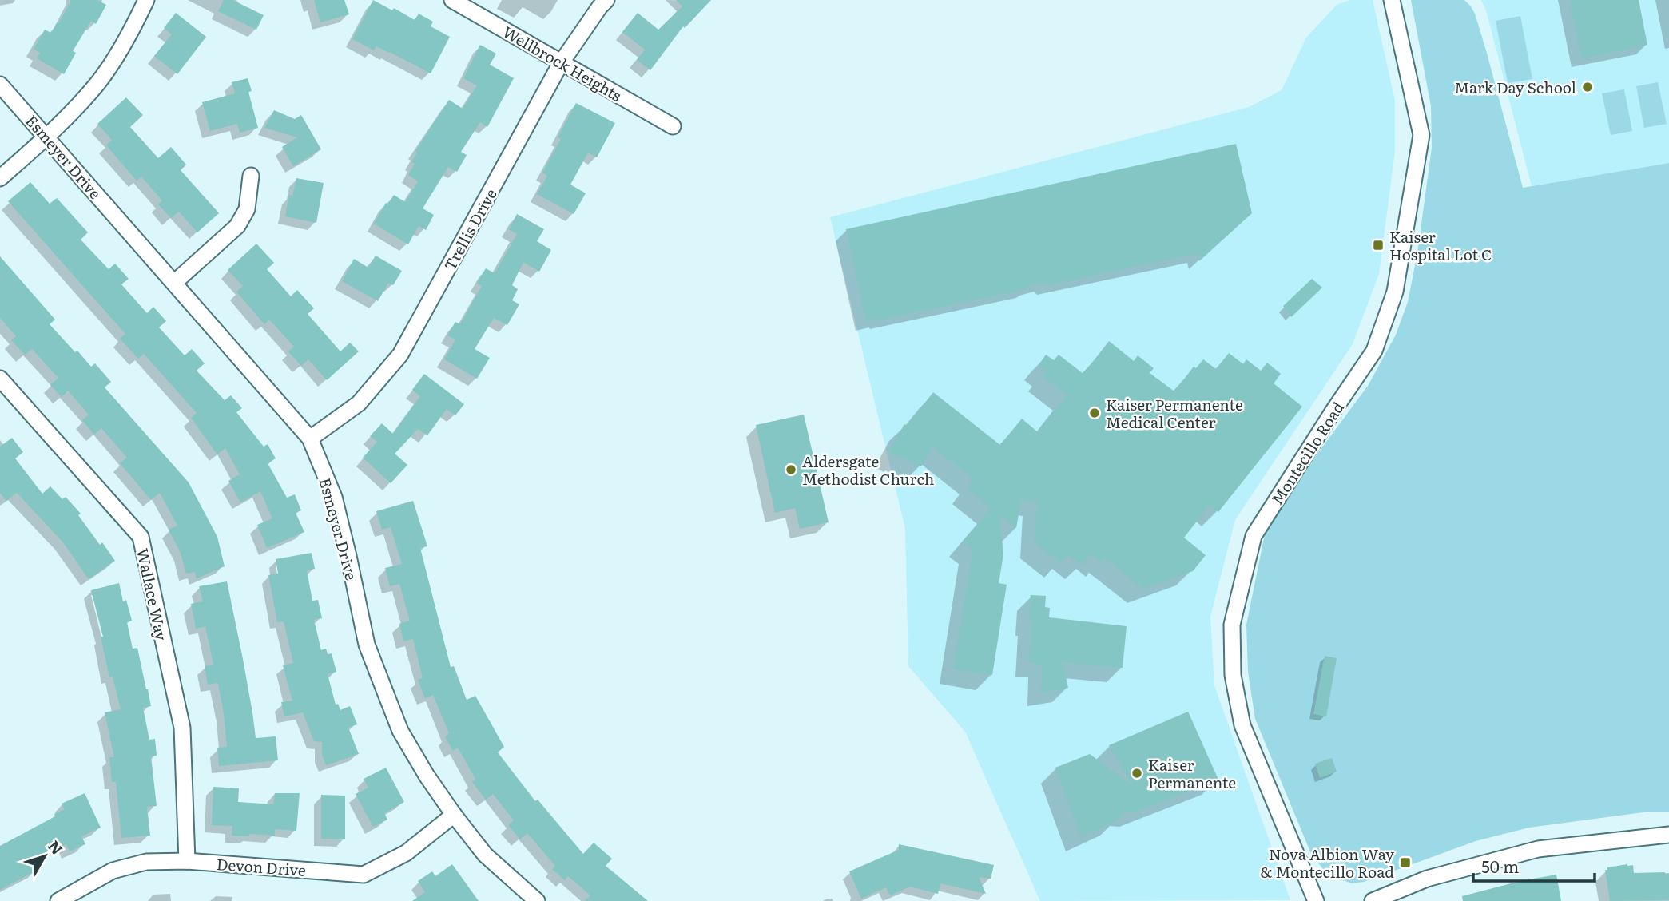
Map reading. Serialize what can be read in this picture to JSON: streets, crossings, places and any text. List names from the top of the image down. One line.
{"streets":{"street":["Wellbrock Heights","Esmeyer Drive","Trellis Drive","Montecillo Road","Wallace Way","Devon Drive"]},"crossings":[["Wellbrock Heights","Trellis Drive"],["Esmeyer Drive","Trellis Drive"],["Esmeyer Drive","Devon Drive"],["Wallace Way","Devon Drive"]],"places":{"other":["Mark Day School","Kaiser Permanente Medical Center","Aldersgate Methodist Church","Kaiser Permanente"],"transit":["Kaiser Hospital Lot C","Nova Albion Way & Montecillo Road"]},"scale_bar":"50 m","north":"top right"}
